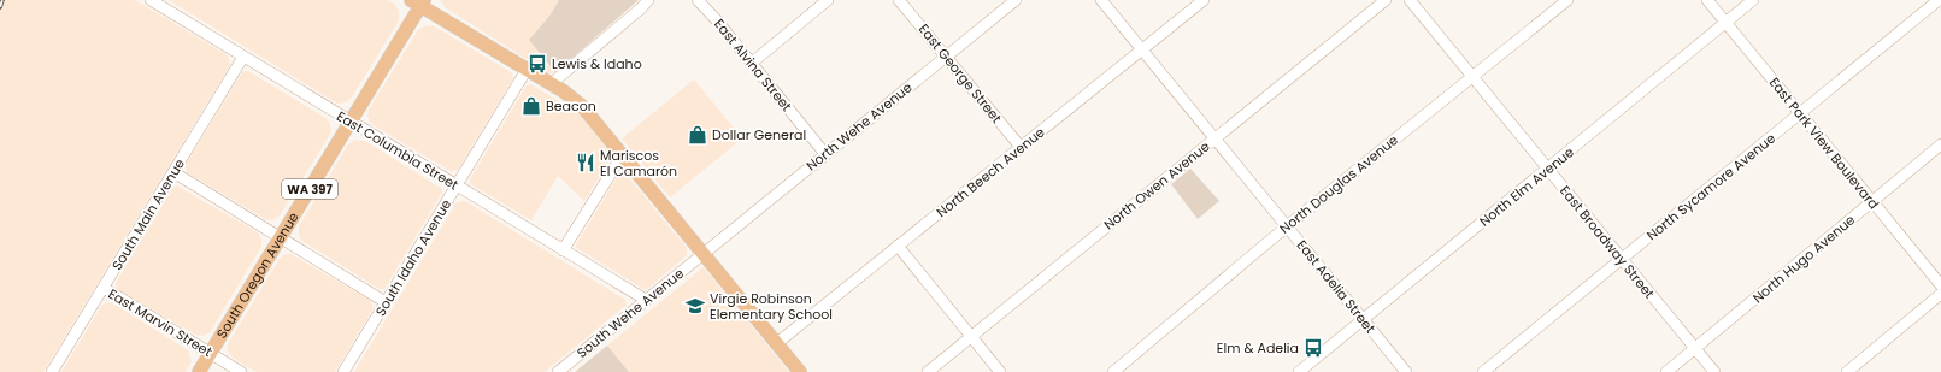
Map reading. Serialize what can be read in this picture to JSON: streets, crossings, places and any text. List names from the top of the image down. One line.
{"streets":{"main road":["WA 397","South Oregon Avenue"],"street":["East Alvina Street","East George Street","North Wehe Avenue","East Park View Boulevard","East Columbia Street","North Beech Avenue","North Douglas Avenue","North Owen Avenue","North Elm Avenue","North Sycamore Avenue","South Main Avenue","East Broadway Street","South Idaho Avenue","North Hugo Avenue","East Adelia Street","South Wehe Avenue","East Marvin Street"]},"crossings":[["East Alvina Street","North Wehe Avenue"],["East George Street","North Wehe Avenue"],["East George Street","North Beech Avenue"],["North Wehe Avenue","South Wehe Avenue"],["East Park View Boulevard","North Elm Avenue"],["East Park View Boulevard","North Sycamore Avenue"],["East Park View Boulevard","North Hugo Avenue"],["East Columbia Street","South Main Avenue"],["East Columbia Street","South Idaho Avenue"],["East Columbia Street","South Oregon Avenue"],["East Columbia Street","South Wehe Avenue"],["North Beech Avenue","East Adelia Street"],["North Douglas Avenue","East Broadway Street"],["North Douglas Avenue","East Adelia Street"],["North Owen Avenue","East Adelia Street"],["North Elm Avenue","East Broadway Street"],["North Elm Avenue","East Adelia Street"],["North Sycamore Avenue","East Broadway Street"],["South Main Avenue","East Marvin Street"],["East Broadway Street","North Hugo Avenue"],["South Oregon Avenue","East Marvin Street"]],"places":{"bus stop":["Lewis & Idaho","Elm & Adelia"],"shop":["Beacon","Dollar General"],"restaurant":["Mariscos El Camarón"],"school or university":["Virgie Robinson Elementary School"]}}
